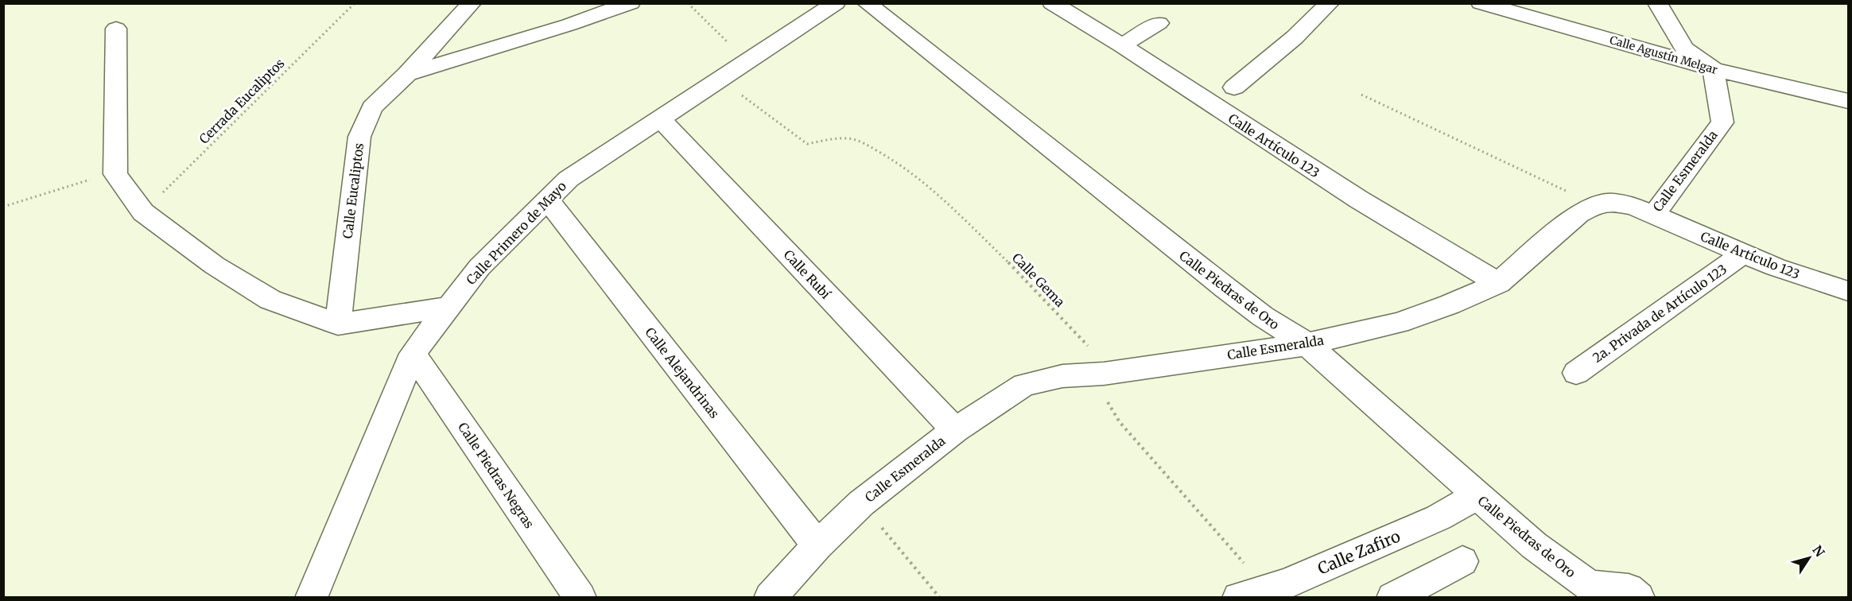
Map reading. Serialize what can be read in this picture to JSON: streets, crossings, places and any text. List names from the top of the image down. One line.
{"streets":{"street":["Calle Agustín Melgar","Calle Artículo 123","Calle Esmeralda","Calle Eucaliptos","Calle Primero de Mayo","Calle Rubí","Calle Piedras de Oro","2a. Privada de Artículo 123","Calle Alejandrinas","Calle Piedras Negras","Calle Zafiro"],"path":["Cerrada Eucaliptos","Calle Gema"]},"crossings":[["Calle Agustín Melgar","Calle Esmeralda"],["Calle Artículo 123","Calle Esmeralda"],["Calle Artículo 123","2a. Privada de Artículo 123"],["Calle Esmeralda","Calle Rubí"],["Calle Esmeralda","Calle Gema"],["Calle Esmeralda","Calle Piedras de Oro"],["Calle Esmeralda","Calle Alejandrinas"],["Calle Primero de Mayo","Calle Rubí"],["Calle Primero de Mayo","Calle Gema"],["Calle Primero de Mayo","Calle Alejandrinas"],["Calle Primero de Mayo","Calle Piedras Negras"],["Calle Gema","Calle Zafiro"],["Calle Piedras de Oro","Calle Zafiro"]],"north":"top right"}
